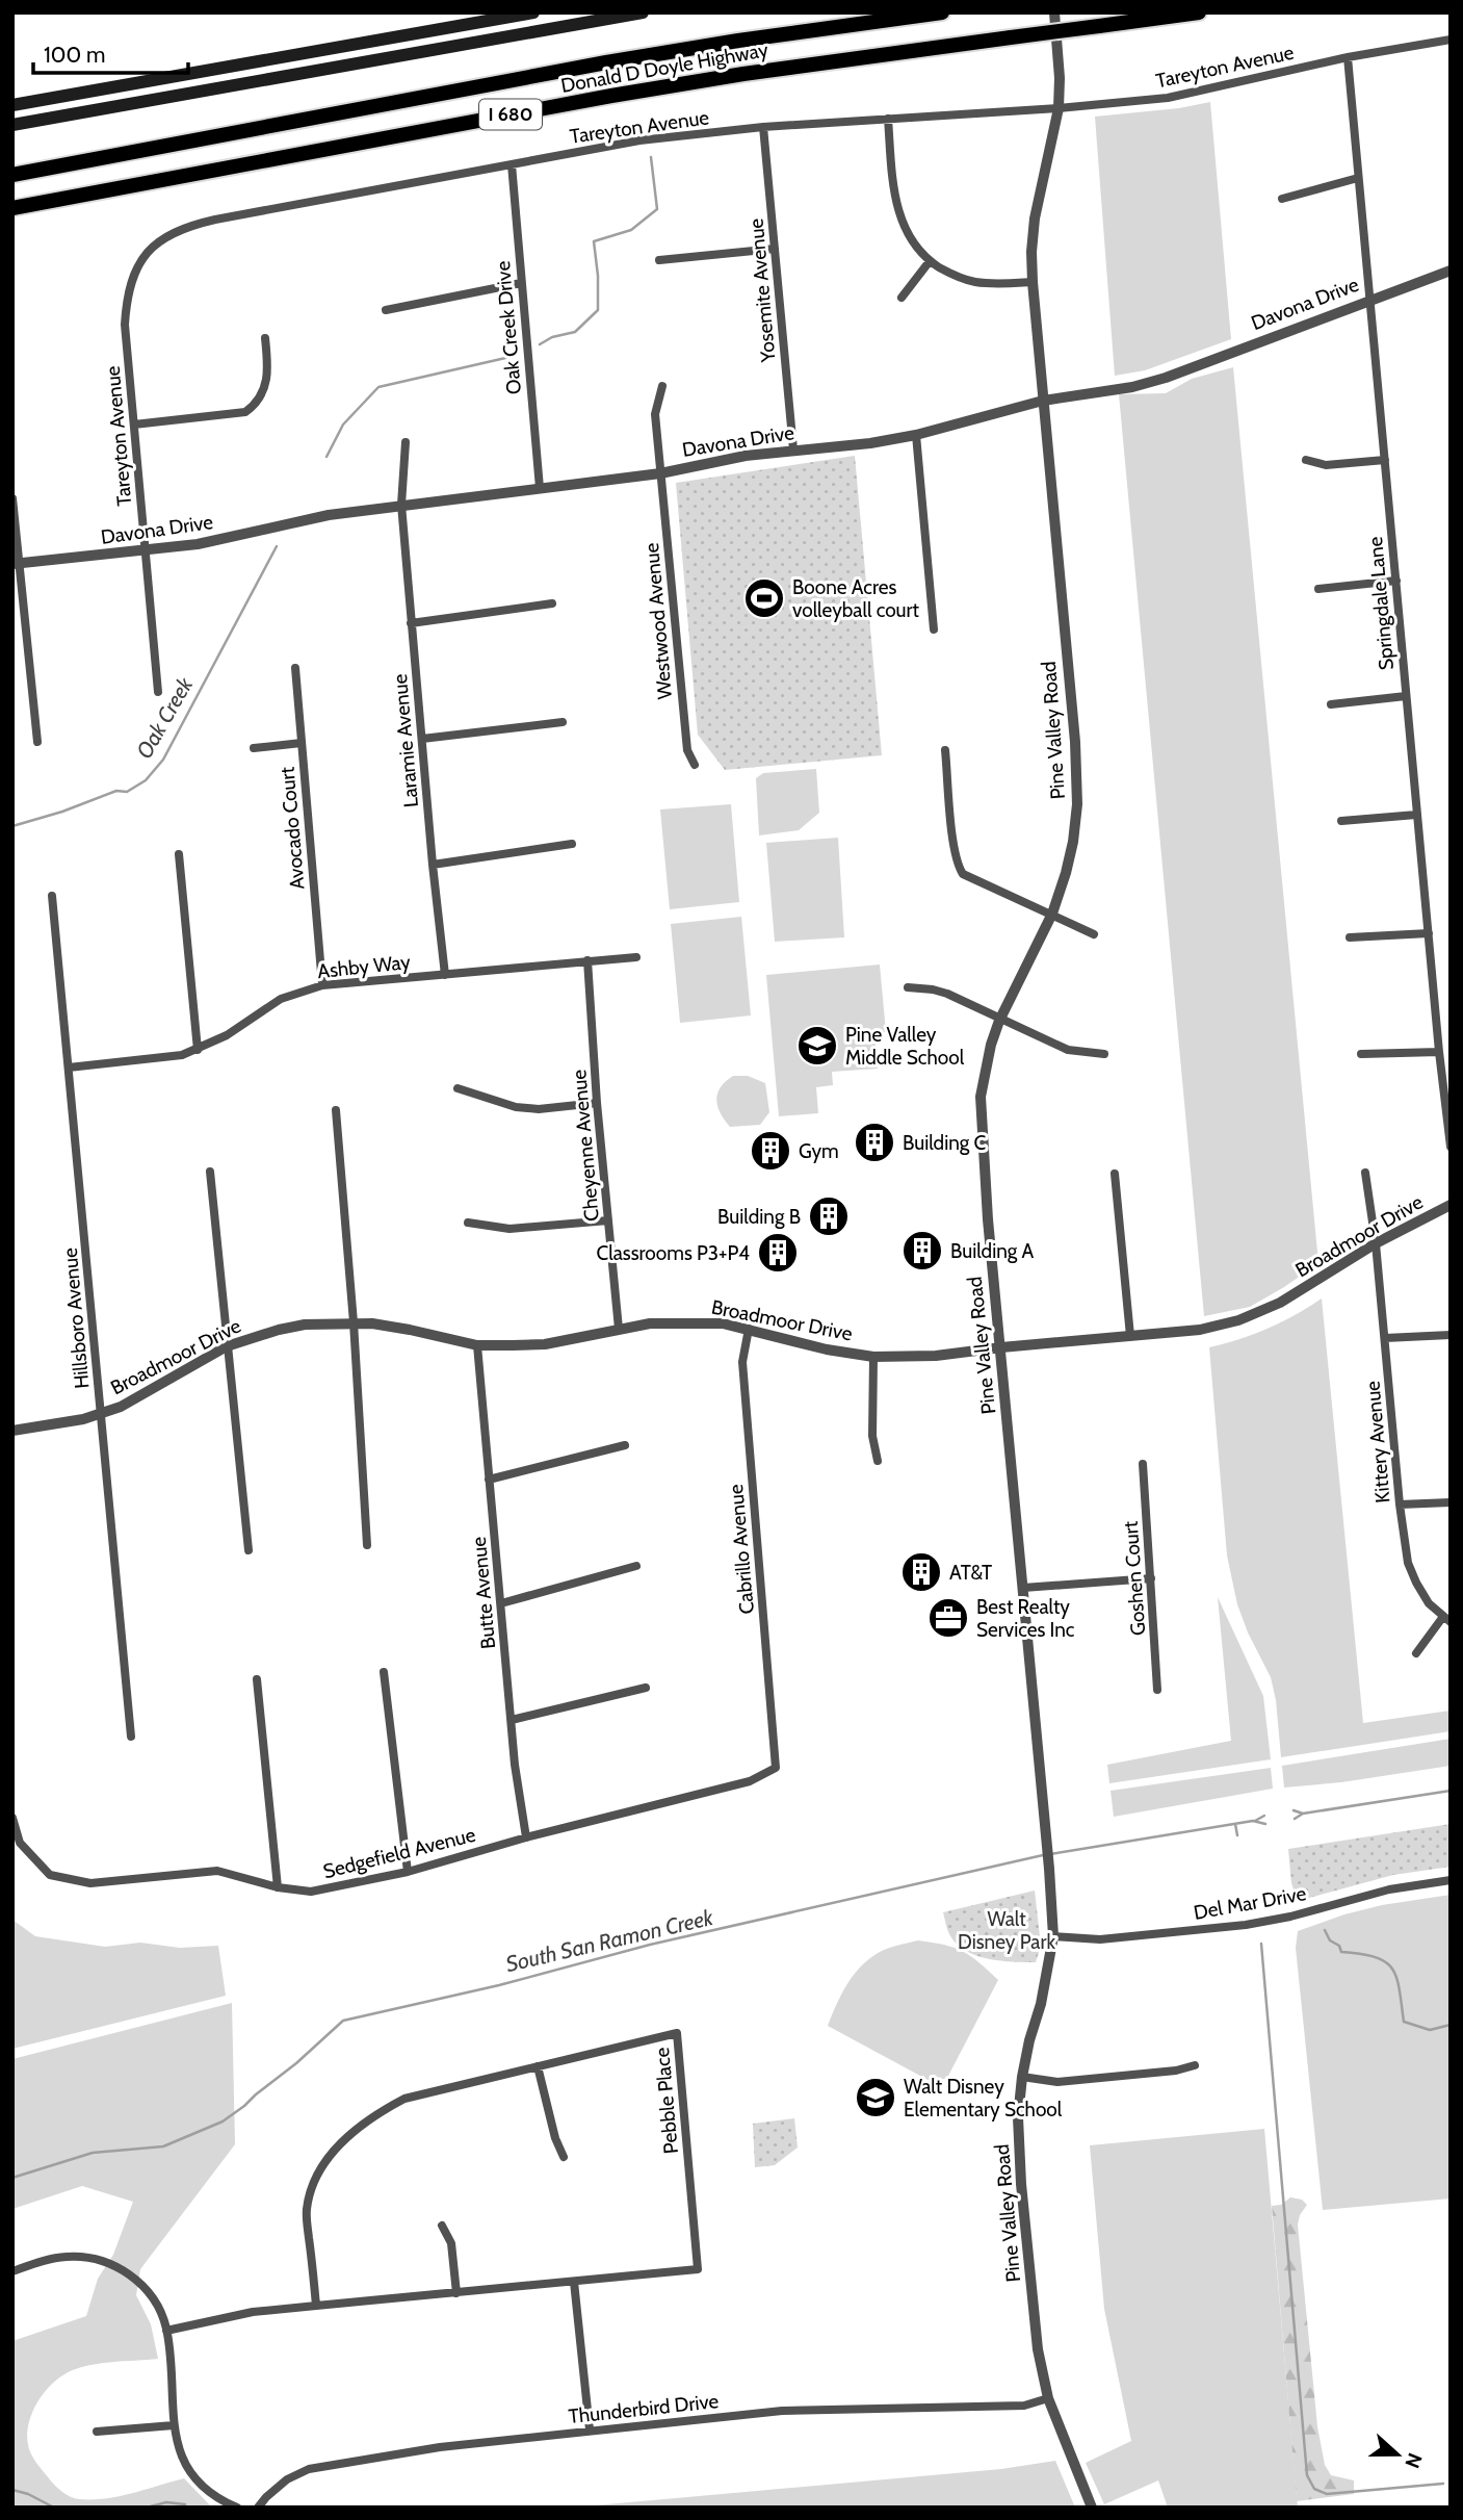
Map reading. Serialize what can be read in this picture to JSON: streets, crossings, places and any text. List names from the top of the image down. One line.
{"streets":{"highway":["Donald D Doyle Highway","I 680"],"street":["Tareyton Avenue","Yosemite Avenue","Davona Drive","Oak Creek Drive","Springdale Lane","Westwood Avenue","Pine Valley Road","Laramie Avenue","Avocado Court","Ashby Way","Cheyenne Avenue","Broadmoor Drive","Hillsboro Avenue","Kittery Avenue","Cabrillo Avenue","Goshen Court","Butte Avenue","Sedgefield Avenue","Del Mar Drive","Pebble Place","Thunderbird Drive"]},"crossings":[["Tareyton Avenue","Yosemite Avenue"],["Tareyton Avenue","Davona Drive"],["Tareyton Avenue","Oak Creek Drive"],["Tareyton Avenue","Springdale Lane"],["Tareyton Avenue","Pine Valley Road"],["Yosemite Avenue","Davona Drive"],["Davona Drive","Oak Creek Drive"],["Davona Drive","Springdale Lane"],["Davona Drive","Westwood Avenue"],["Davona Drive","Pine Valley Road"],["Davona Drive","Laramie Avenue"],["Pine Valley Road","Broadmoor Drive"],["Pine Valley Road","Del Mar Drive"],["Pine Valley Road","Thunderbird Drive"],["Laramie Avenue","Ashby Way"],["Avocado Court","Ashby Way"],["Ashby Way","Cheyenne Avenue"],["Ashby Way","Hillsboro Avenue"],["Cheyenne Avenue","Broadmoor Drive"],["Broadmoor Drive","Hillsboro Avenue"],["Broadmoor Drive","Kittery Avenue"],["Broadmoor Drive","Cabrillo Avenue"],["Broadmoor Drive","Butte Avenue"],["Cabrillo Avenue","Sedgefield Avenue"],["Butte Avenue","Sedgefield Avenue"]],"water":["Oak Creek","South San Ramon Creek"],"parks":["Walt Disney Park"],"places":{"sports":["Boone Acres volleyball court"],"school or university":["Pine Valley Middle School","Walt Disney Elementary School"],"building":["Building C","Gym","Building B","Building A","Classrooms P3+P4","AT&T"],"office":["Best Realty Services Inc"]},"scale_bar":"100 m","north":"right"}
